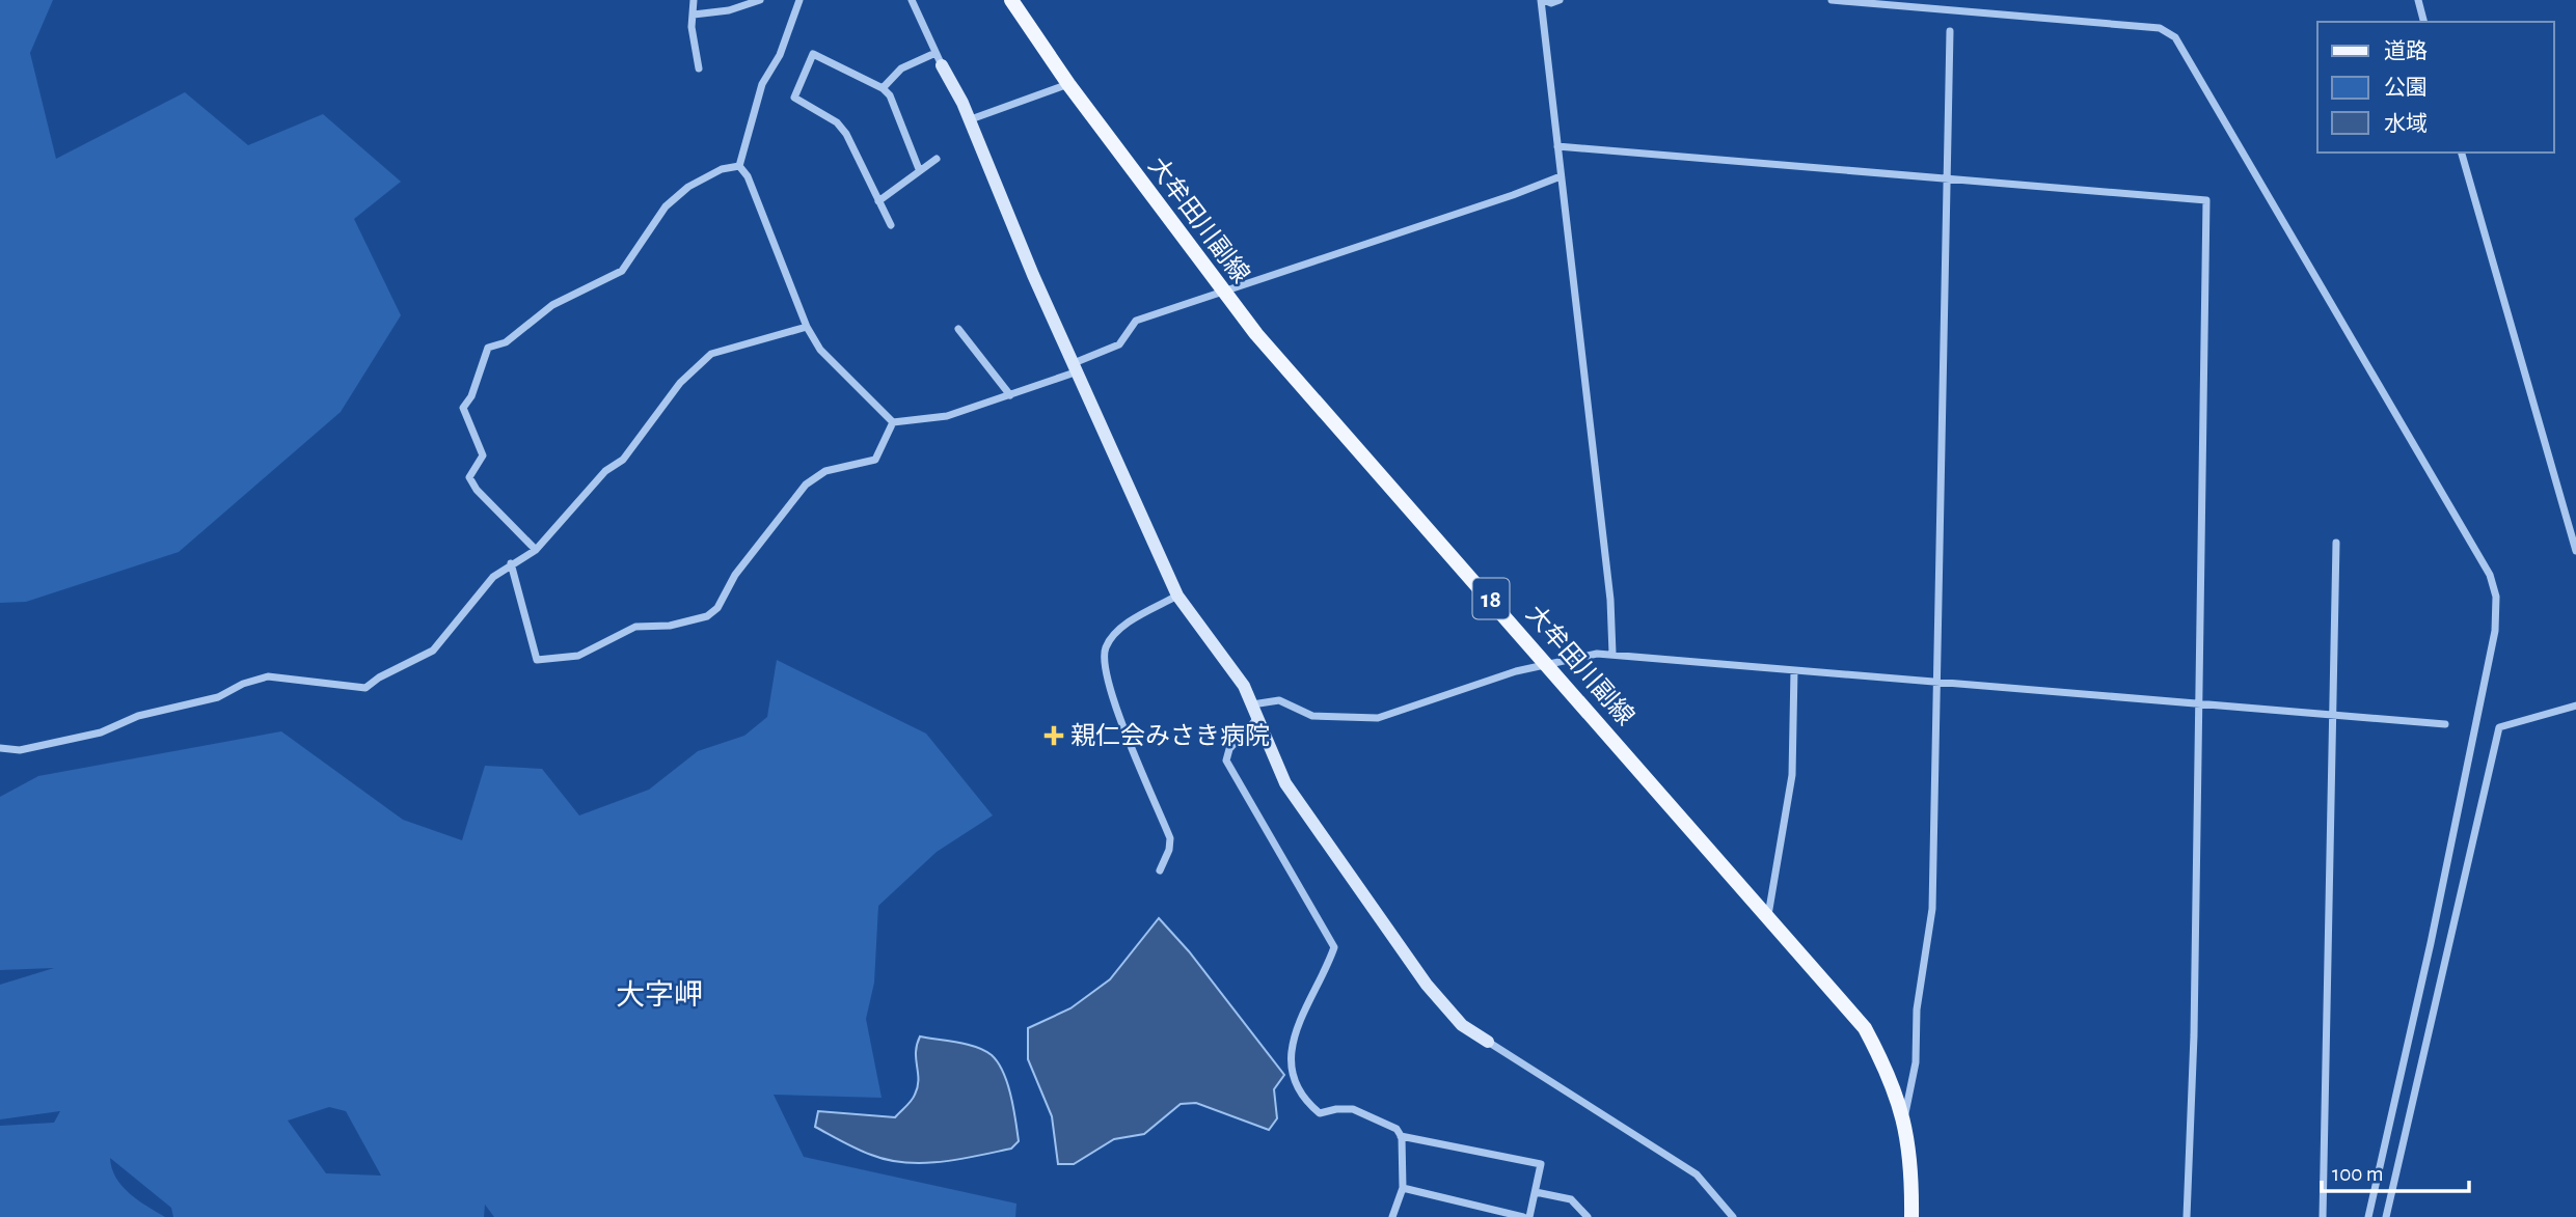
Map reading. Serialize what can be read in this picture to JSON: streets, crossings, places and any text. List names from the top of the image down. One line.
{"streets":{"main road":["大牟田川副線","18"]},"districts":["大字岬"],"places":{"health":["親仁会みさき病院"]},"legend":["道路","公園","水域"],"scale_bar":"100 m"}
